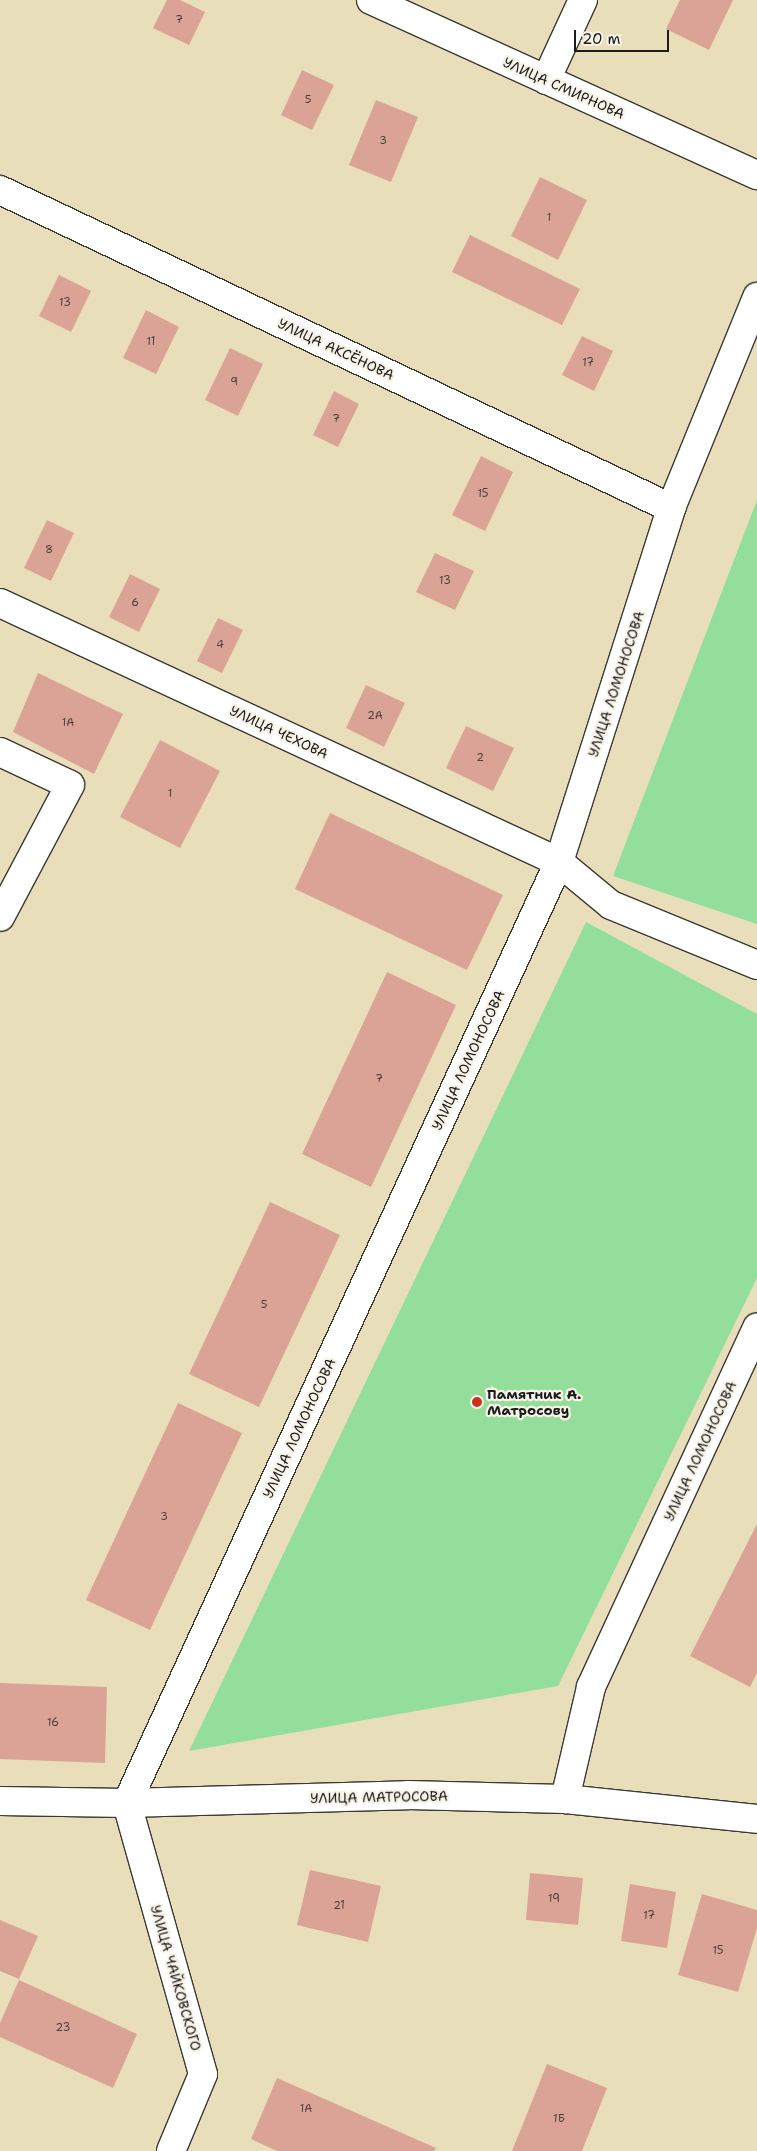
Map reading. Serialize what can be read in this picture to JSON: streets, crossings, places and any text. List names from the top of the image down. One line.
{"streets":{"street":["УЛИЦА СМИРНОВА","УЛИЦА АКСЁНОВА","УЛИЦА ЛОМОНОСОВА","УЛИЦА ЧЕХОВА","УЛИЦА МАТРОСОВА","УЛИЦА ЧАЙКОВСКОГО"]},"crossings":[["УЛИЦА АКСЁНОВА","УЛИЦА ЛОМОНОСОВА"],["УЛИЦА ЛОМОНОСОВА","УЛИЦА ЧЕХОВА"],["УЛИЦА ЛОМОНОСОВА","УЛИЦА МАТРОСОВА"],["УЛИЦА ЛОМОНОСОВА","УЛИЦА ЧАЙКОВСКОГО"],["УЛИЦА МАТРОСОВА","УЛИЦА ЧАЙКОВСКОГО"]],"places":["Памятник А. Матросову"],"house_numbers":["7","5","3","1","13","11","17","9","7","15","8","13","6","4","2А","1А","2","1","7","5","3","16","19","21","17","15","23","1А","1Б"],"scale_bar":"20 m"}
